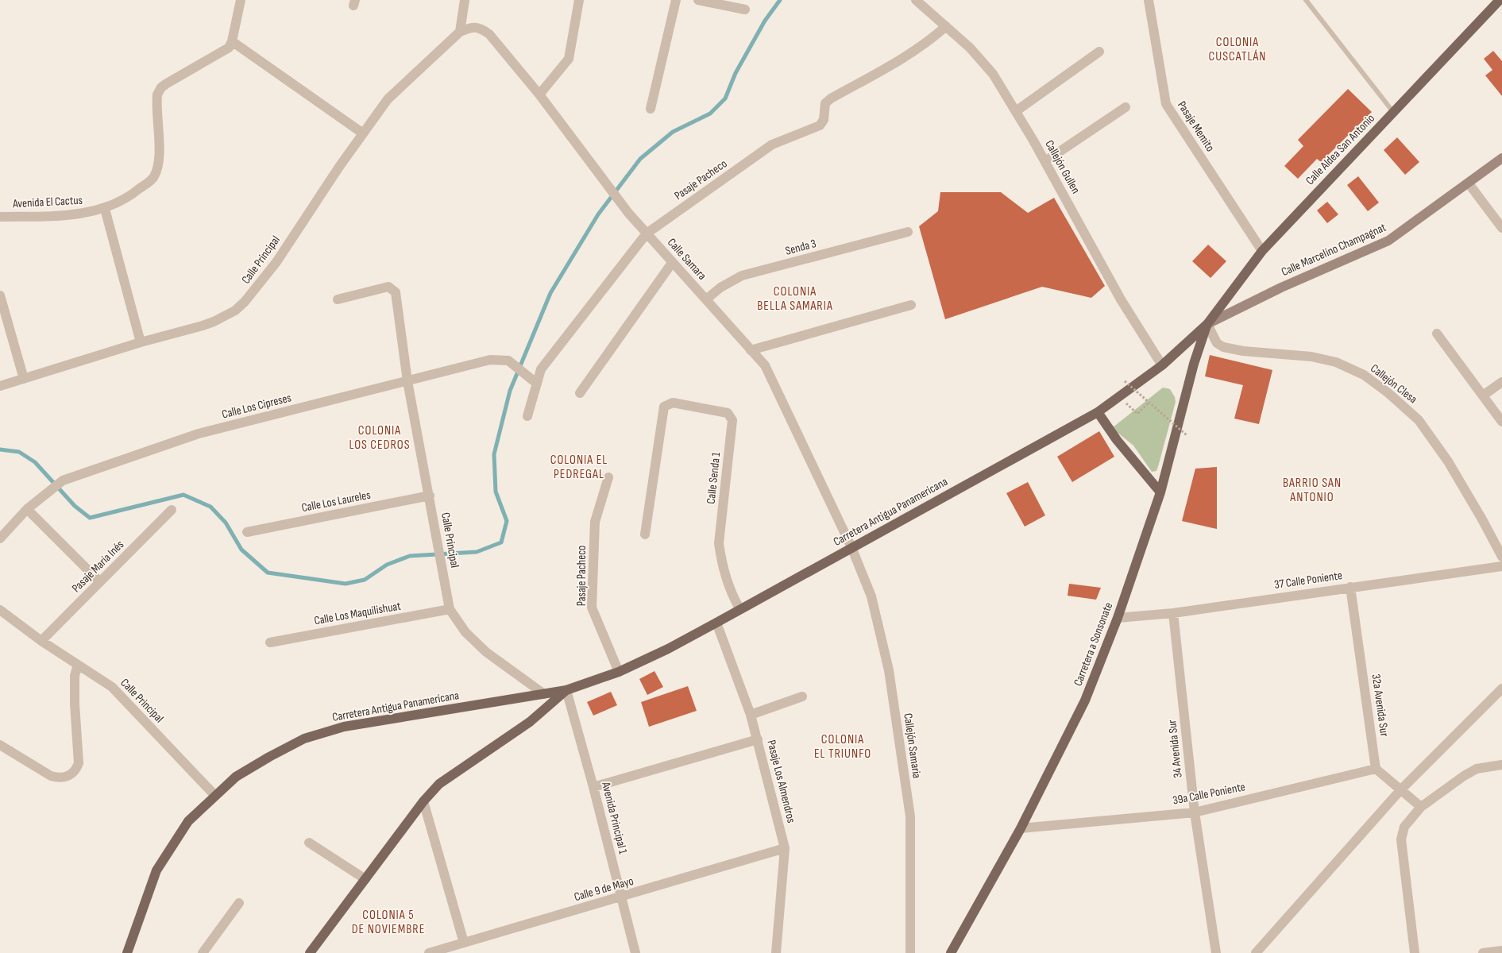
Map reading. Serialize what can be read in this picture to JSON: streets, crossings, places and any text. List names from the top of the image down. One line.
{"streets":{"main road":["Calle Aldea San Antonio","Carretera Antigua Panamericana","Carretera a Sonsonate"],"street":["Pasaje Memito","Callejón Gullen","Pasaje Pacheco","Avenida El Cactus","Senda 3","Calle Marcelino Champagnat","Calle Samara","Calle Principal","Callejón Clesa","Calle Los Cipreses","Calle Senda 1","Calle Los Laureles","Pasaje María Inés","37 Calle Poniente","Calle Los Maquilishuat","32a Avenida Sur","Callejón Samaria","34 Avenida Sur","Pasaje Los Almendros","39a Calle Poniente","Avenida Principal 1","Calle 9 de Mayo"]},"crossings":[["Pasaje Memito","Calle Aldea San Antonio"],["Calle Aldea San Antonio","Calle Marcelino Champagnat"],["Calle Aldea San Antonio","Callejón Clesa"],["Calle Aldea San Antonio","Carretera Antigua Panamericana"],["Calle Aldea San Antonio","Carretera a Sonsonate"],["Callejón Gullen","Pasaje Pacheco"],["Callejón Gullen","Carretera Antigua Panamericana"],["Pasaje Pacheco","Calle Samara"],["Pasaje Pacheco","Calle Los Cipreses"],["Pasaje Pacheco","Carretera Antigua Panamericana"],["Senda 3","Calle Samara"],["Calle Marcelino Champagnat","Callejón Clesa"],["Calle Marcelino Champagnat","Carretera Antigua Panamericana"],["Calle Marcelino Champagnat","Carretera a Sonsonate"],["Calle Samara","Calle Principal"],["Calle Samara","Carretera Antigua Panamericana"],["Calle Samara","Callejón Samaria"],["Calle Principal","Calle Los Cipreses"],["Calle Principal","Calle Los Laureles"],["Calle Principal","Carretera Antigua Panamericana"],["Calle Principal","Pasaje María Inés"],["Calle Principal","Calle Los Maquilishuat"],["Callejón Clesa","Carretera Antigua Panamericana"],["Callejón Clesa","Carretera a Sonsonate"],["Calle Senda 1","Carretera Antigua Panamericana"],["Carretera Antigua Panamericana","Carretera a Sonsonate"],["Carretera Antigua Panamericana","Callejón Samaria"],["Carretera Antigua Panamericana","Pasaje Los Almendros"],["Carretera Antigua Panamericana","Avenida Principal 1"],["37 Calle Poniente","Carretera a Sonsonate"],["37 Calle Poniente","32a Avenida Sur"],["37 Calle Poniente","34 Avenida Sur"],["Carretera a Sonsonate","39a Calle Poniente"],["32a Avenida Sur","39a Calle Poniente"],["34 Avenida Sur","39a Calle Poniente"],["Pasaje Los Almendros","Calle 9 de Mayo"],["Avenida Principal 1","Calle 9 de Mayo"]],"districts":["COLONIA CUSCATLÁN","COLONIA BELLA SAMARIA","COLONIA LOS CEDROS","COLONIA EL PEDREGAL","BARRIO SAN ANTONIO","COLONIA EL TRIUNFO","COLONIA 5 DE NOVIEMBRE"]}
